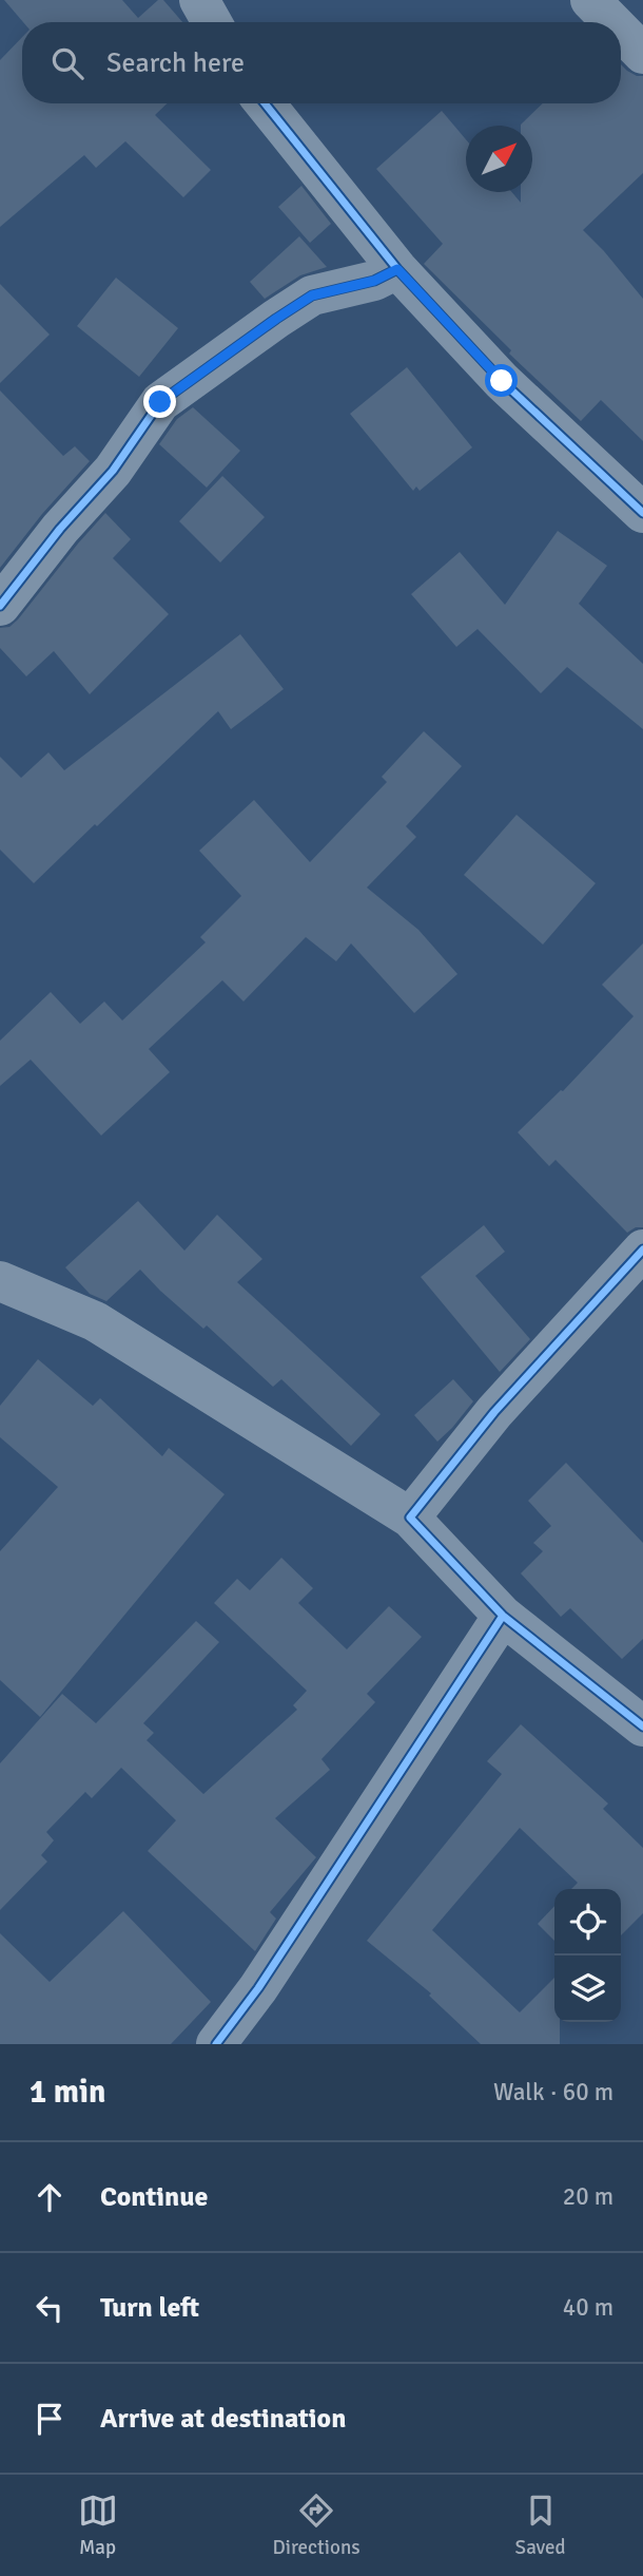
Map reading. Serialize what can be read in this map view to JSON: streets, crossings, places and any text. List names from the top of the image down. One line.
{"north":"top right","page":{"search":"Search here","heading":["1 min","Walk · 60 m"],"list":[["Continue","20 m"],["Turn left","40 m"],"Arrive at destination"],"nav":["Map","Directions","Saved"]}}
